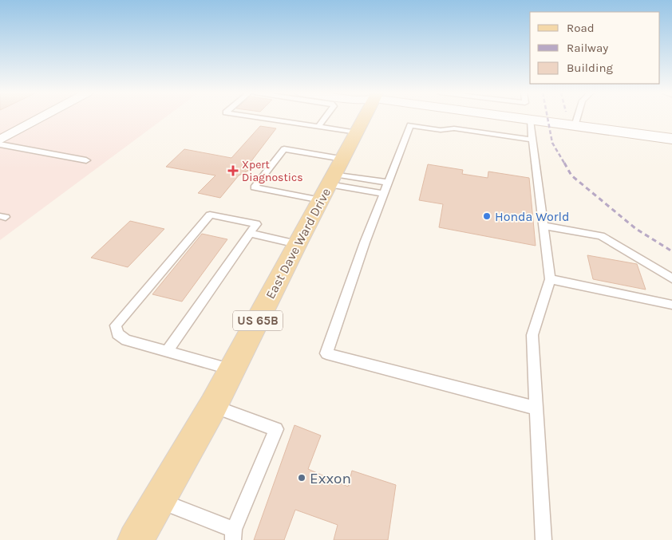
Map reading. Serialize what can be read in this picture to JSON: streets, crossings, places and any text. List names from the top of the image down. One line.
{"streets":{"main road":["East Dave Ward Drive","US 65B"]},"places":{"health":["Xpert Diagnostics"],"other":["Honda World","Exxon"]},"legend":["Road","Railway","Building"]}
